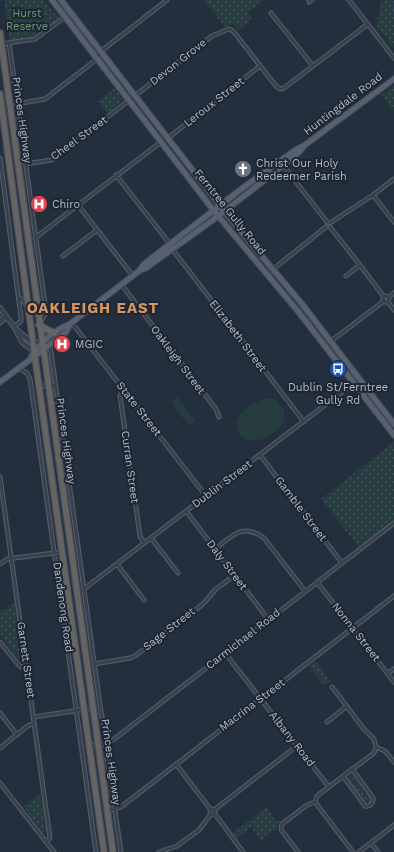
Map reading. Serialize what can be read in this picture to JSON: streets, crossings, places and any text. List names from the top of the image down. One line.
{"streets":{"highway":["Princes Highway"],"main road":["Huntingdale Road","Ferntree Gully Road"],"street":["Devon Grove","Leroux Street","Cheel Street","Elizabeth Street","Oakleigh Street","State Street","Curran Street","Dublin Street","Gamble Street","Daly Street","Dandenong Road","Sage Street","Nonna Street","Carmichael Road","Garnett Street","Macrina Street","Albany Road"]},"crossings":[["Devon Grove","Leroux Street"],["Devon Grove","Cheel Street"],["Devon Grove","Ferntree Gully Road"],["Leroux Street","Ferntree Gully Road"],["Huntingdale Road","Princes Highway"],["Huntingdale Road","Ferntree Gully Road"],["Huntingdale Road","Elizabeth Street"],["Huntingdale Road","Oakleigh Street"],["Huntingdale Road","State Street"],["Huntingdale Road","Dandenong Road"],["Princes Highway","Carmichael Road"],["Princes Highway","Macrina Street"],["Cheel Street","Ferntree Gully Road"],["Ferntree Gully Road","Dublin Street"],["Elizabeth Street","Dublin Street"],["State Street","Curran Street"],["State Street","Dublin Street"],["Curran Street","Dublin Street"],["Dublin Street","Gamble Street"],["Dublin Street","Daly Street"],["Dublin Street","Dandenong Road"],["Gamble Street","Carmichael Road"],["Daly Street","Sage Street"],["Daly Street","Carmichael Road"],["Dandenong Road","Sage Street"],["Dandenong Road","Carmichael Road"],["Nonna Street","Carmichael Road"],["Nonna Street","Macrina Street"],["Carmichael Road","Albany Road"],["Macrina Street","Albany Road"]],"districts":["OAKLEIGH EAST"],"parks":["Hurst Reserve"],"places":{"church":["Christ Our Holy Redeemer Parish"],"hospital":["Chiro","MGIC"],"bus stop":["Dublin St/Ferntree Gully Rd"]}}
